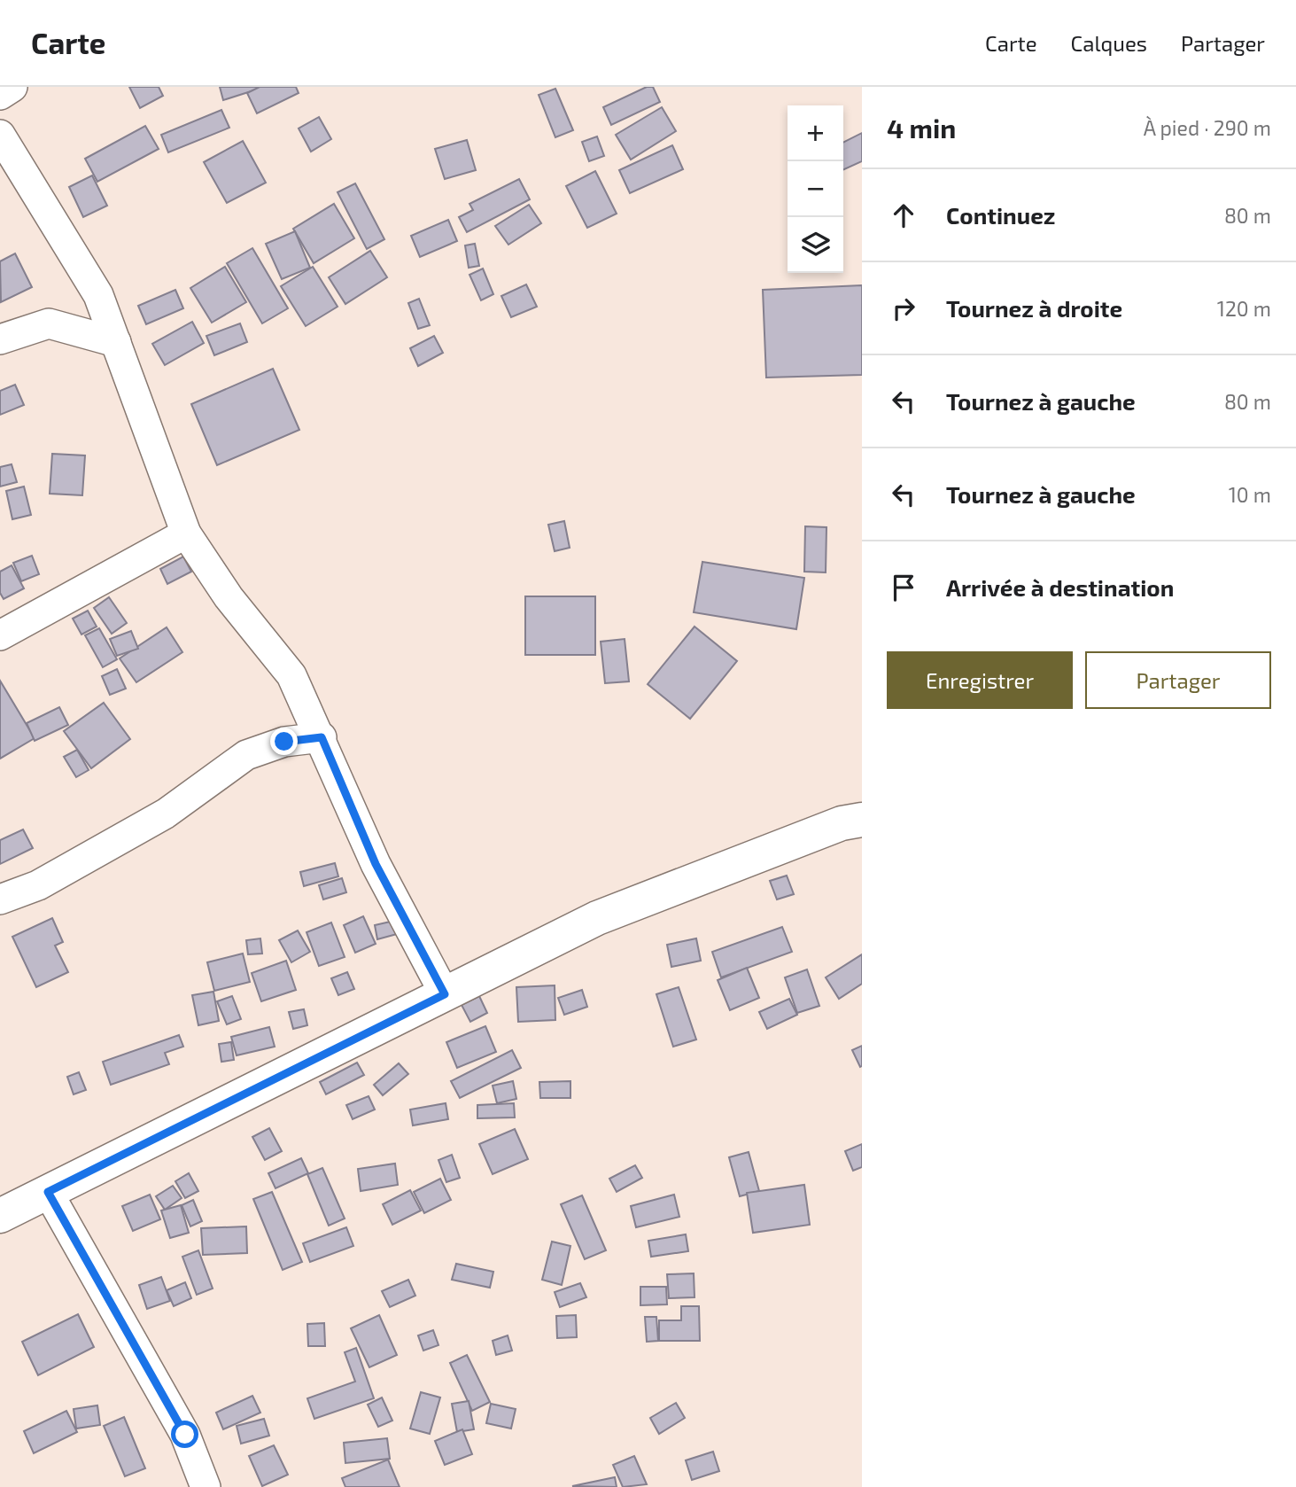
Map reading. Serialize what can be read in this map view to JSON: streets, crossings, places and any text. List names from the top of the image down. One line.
{"page":{"header":"Carte","nav":["Carte","Calques","Partager"],"heading":["4 min","À pied · 290 m"],"map_buttons":["+","−"],"list":[["Continuez","80 m"],["Tournez à droite","120 m"],["Tournez à gauche","80 m"],["Tournez à gauche","10 m"],"Arrivée à destination"],"buttons":["Enregistrer","Partager"]}}
